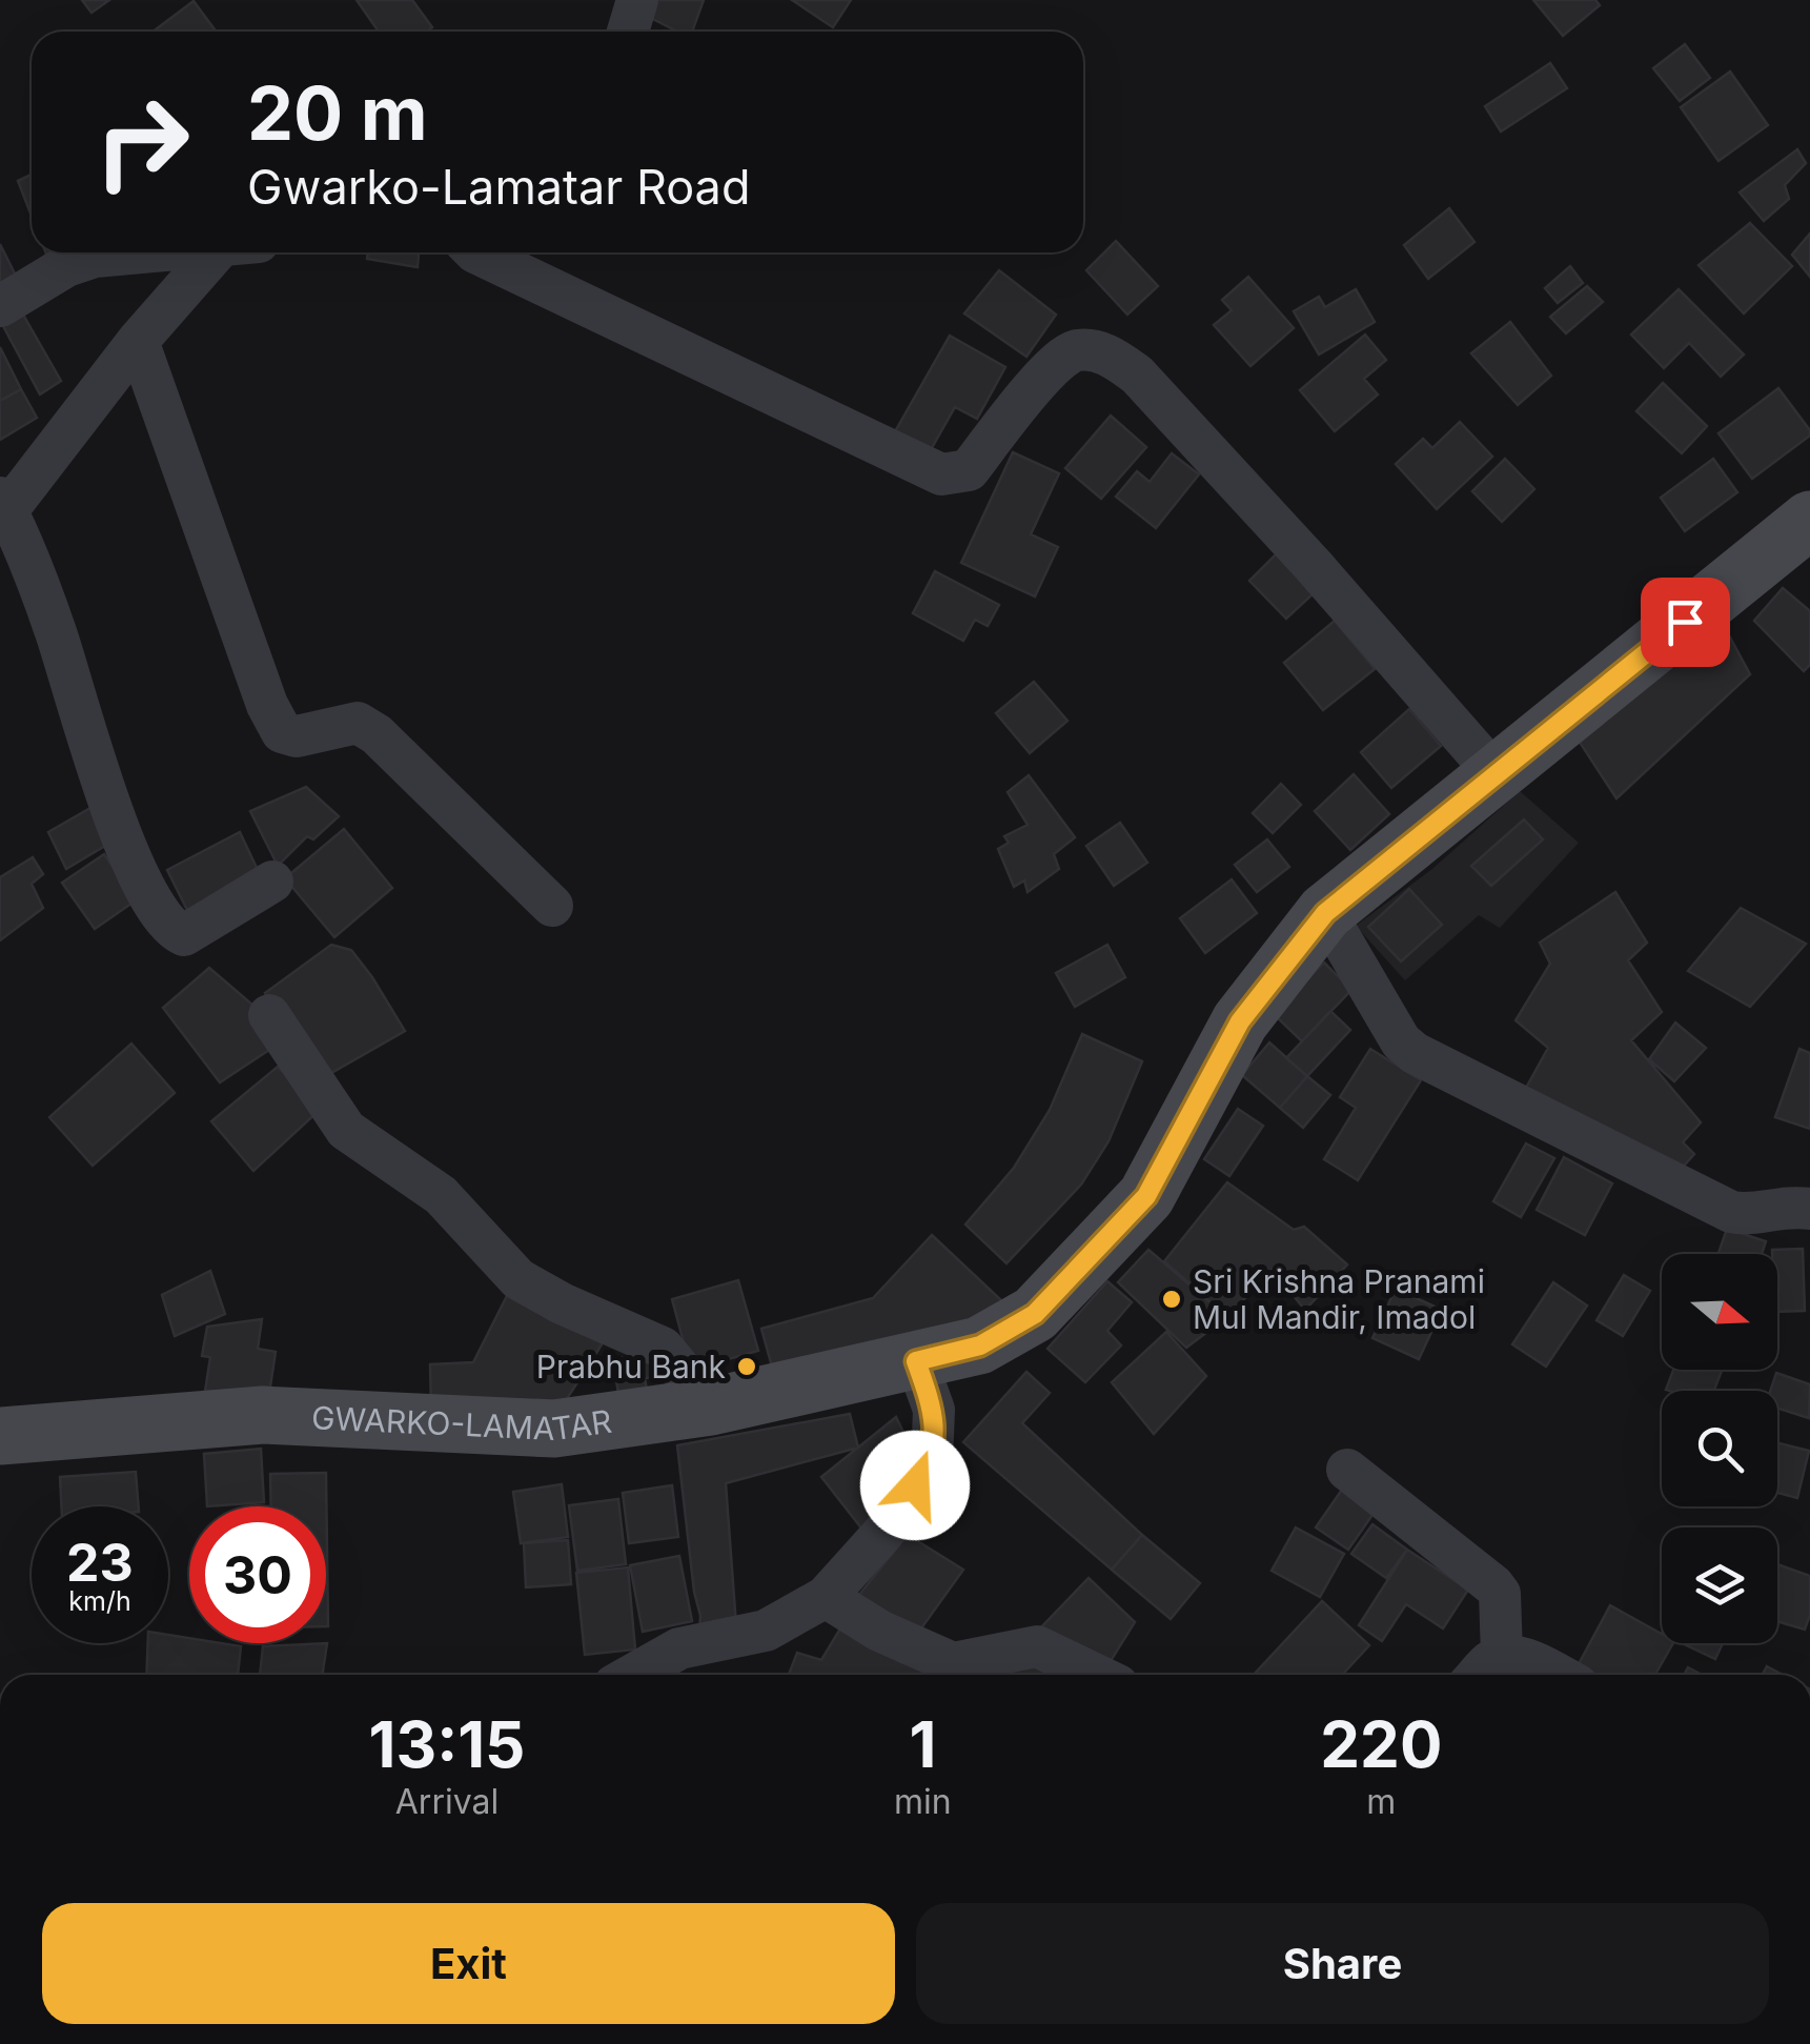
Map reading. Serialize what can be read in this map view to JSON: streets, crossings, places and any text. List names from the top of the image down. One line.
{"streets":{"main road":["GWARKO-LAMATAR"]},"places":["Sri Krishna Pranami Mul Mandir, Imadol","Prabhu Bank"],"north":"right","page":{"turn":["20 m","Gwarko-Lamatar Road"],"speed":"23 km/h","limit":"30","eta":["13:15","Arrival","1","min","220","m"],"buttons":["Exit","Share"]}}
